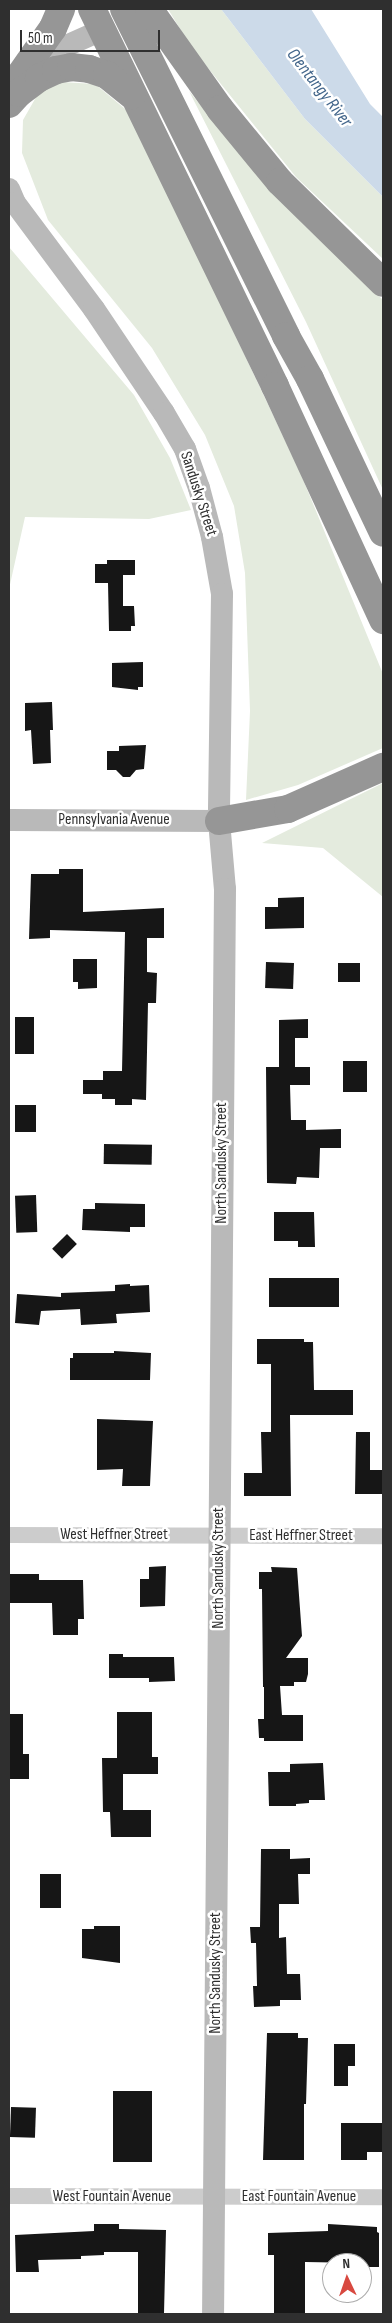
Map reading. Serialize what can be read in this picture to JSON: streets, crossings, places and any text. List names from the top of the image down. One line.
{"streets":{"street":["Sandusky Street","Pennsylvania Avenue","North Sandusky Street","West Heffner Street","East Heffner Street","West Fountain Avenue","East Fountain Avenue"]},"crossings":[["Sandusky Street","Pennsylvania Avenue"],["Sandusky Street","North Sandusky Street"],["Pennsylvania Avenue","North Sandusky Street"],["North Sandusky Street","West Heffner Street"],["North Sandusky Street","East Heffner Street"],["North Sandusky Street","West Fountain Avenue"],["North Sandusky Street","East Fountain Avenue"],["West Heffner Street","East Heffner Street"],["West Fountain Avenue","East Fountain Avenue"]],"water":["Olentangy River"],"scale_bar":"50 m","north":"top"}
